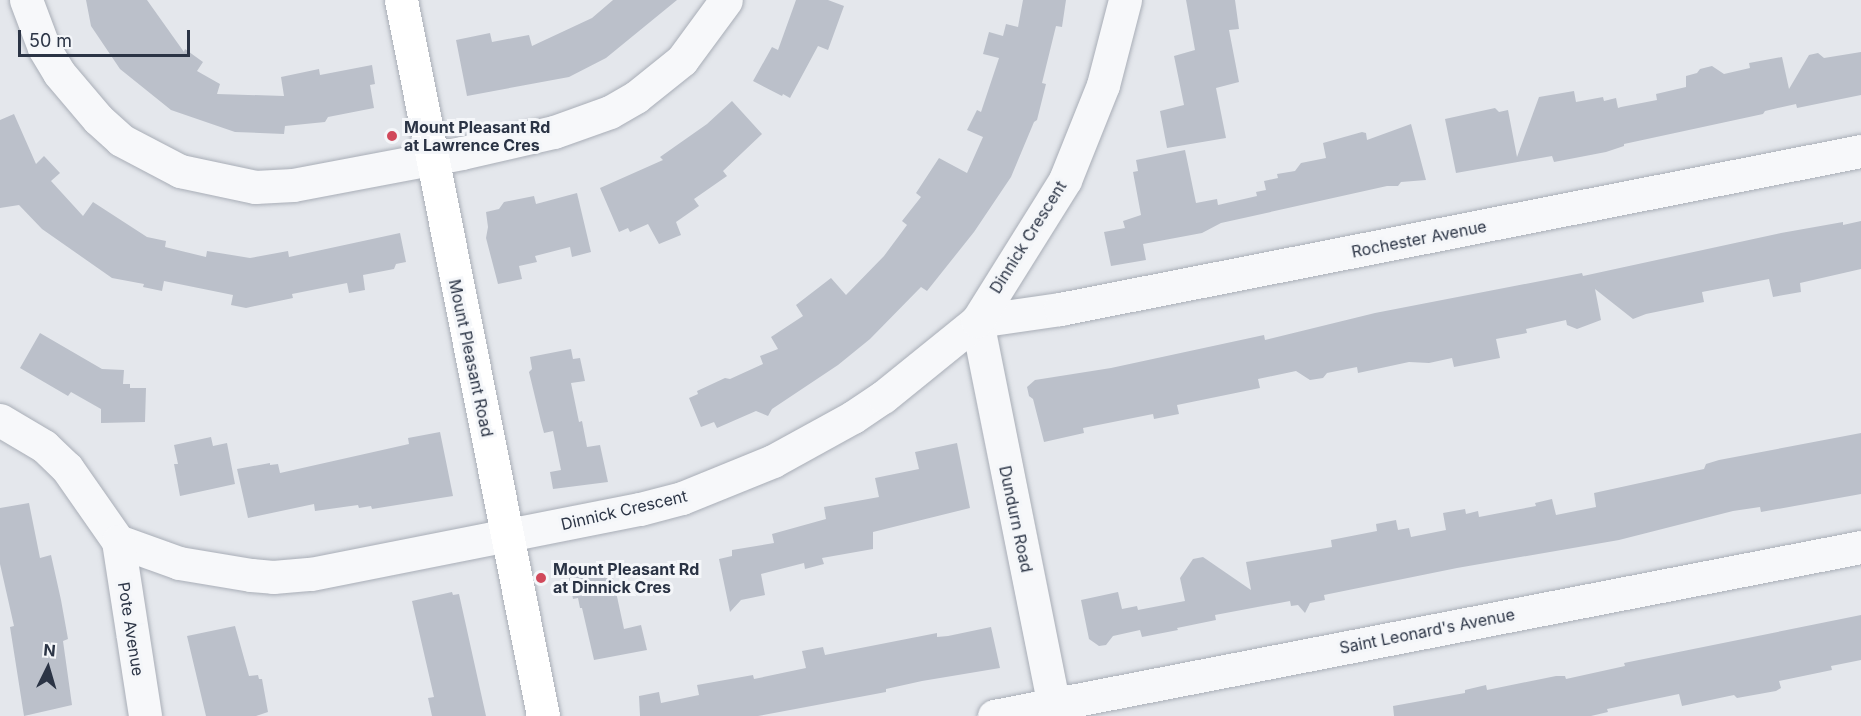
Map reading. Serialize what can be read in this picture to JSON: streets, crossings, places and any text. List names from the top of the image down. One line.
{"streets":{"main road":["Mount Pleasant Road"],"street":["Dinnick Crescent","Rochester Avenue","Dundurn Road","Pote Avenue","Saint Leonard's Avenue"]},"crossings":[["Dinnick Crescent","Rochester Avenue"],["Dinnick Crescent","Mount Pleasant Road"],["Dinnick Crescent","Dundurn Road"],["Dinnick Crescent","Pote Avenue"],["Rochester Avenue","Dundurn Road"],["Dundurn Road","Saint Leonard's Avenue"]],"places":["Mount Pleasant Rd at Lawrence Cres","Mount Pleasant Rd at Dinnick Cres"],"scale_bar":"50 m","north":"top"}
